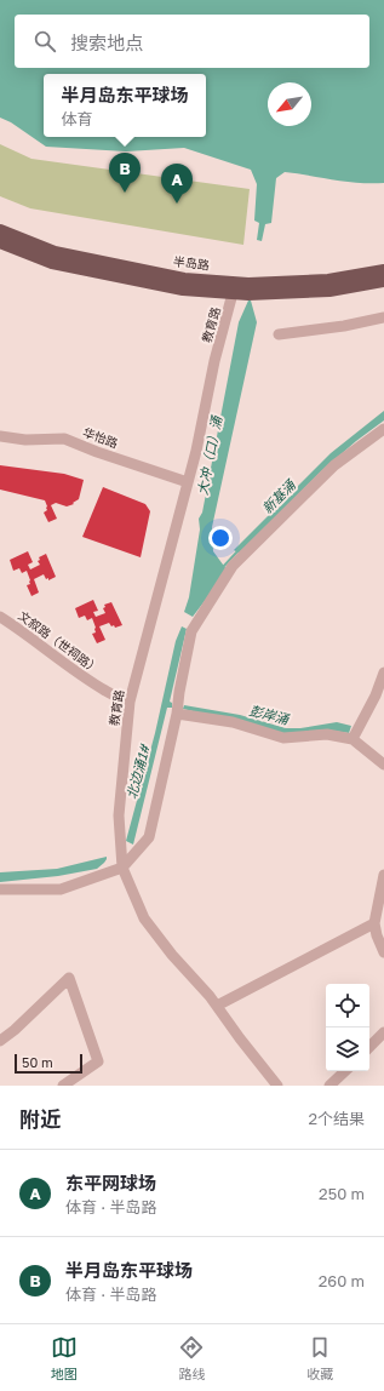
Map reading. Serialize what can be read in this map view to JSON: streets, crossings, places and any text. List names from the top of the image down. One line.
{"streets":{"main road":["半岛路"],"street":["教育路","华怡路","文叙路（世祠路）"]},"crossings":[["教育路","华怡路"],["教育路","文叙路（世祠路）"]],"water":["大冲（口）涌","新基涌","彭岸涌","北边涌1#"],"scale_bar":"50 m","north":"bottom left","page":{"search":"搜索地点","popup":["半月岛东平球场","体育"],"pins":["B","A"],"scale":"50 m","heading":["附近","2个结果"],"list":[{"mark":"A","name":"东平网球场","note":"体育 · 半岛路","value":"250 m"},{"mark":"B","name":"半月岛东平球场","note":"体育 · 半岛路","value":"260 m"}],"nav":["地图","路线","收藏"]}}
